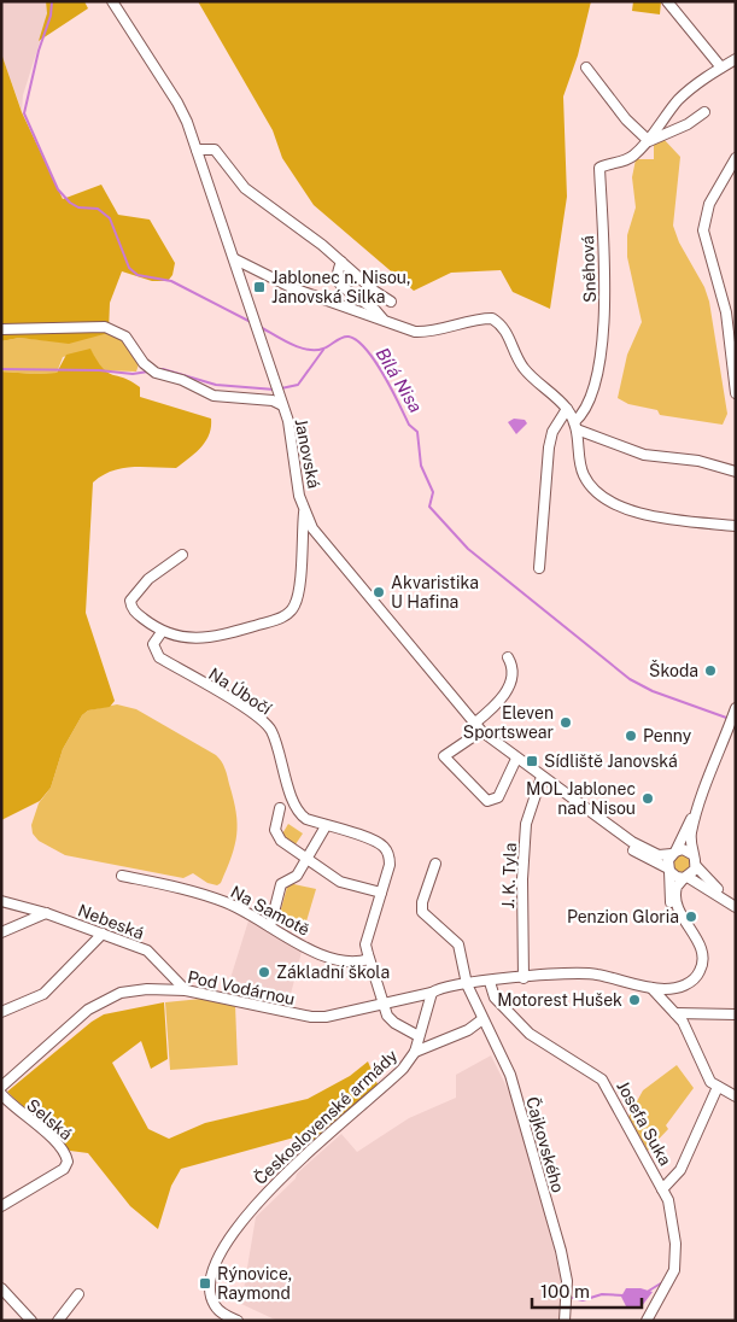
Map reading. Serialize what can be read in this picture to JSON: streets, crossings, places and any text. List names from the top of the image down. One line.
{"streets":{"street":["Sněhová","Janovská","Na Úbočí","J. K. Tyla","Na Samotě","Nebeská","Pod Vodárnou","Československé armády","Selská","Josefa Suka","Čajkovského"]},"crossings":[["Janovská","J. K. Tyla"],["Na Úbočí","Na Samotě"],["Na Úbočí","Pod Vodárnou"],["Nebeská","Pod Vodárnou"],["Pod Vodárnou","Československé armády"]],"water":["Bílá Nisa"],"places":{"transit":["Jablonec n. Nisou, Janovská Silka","Sídliště Janovská","Rýnovice, Raymond"],"other":["Akvaristika U Hafina","Škoda","Eleven Sportswear","Penny","MOL Jablonec nad Nisou","Penzion Gloria","Základní škola","Motorest Hušek"]},"scale_bar":"100 m"}
